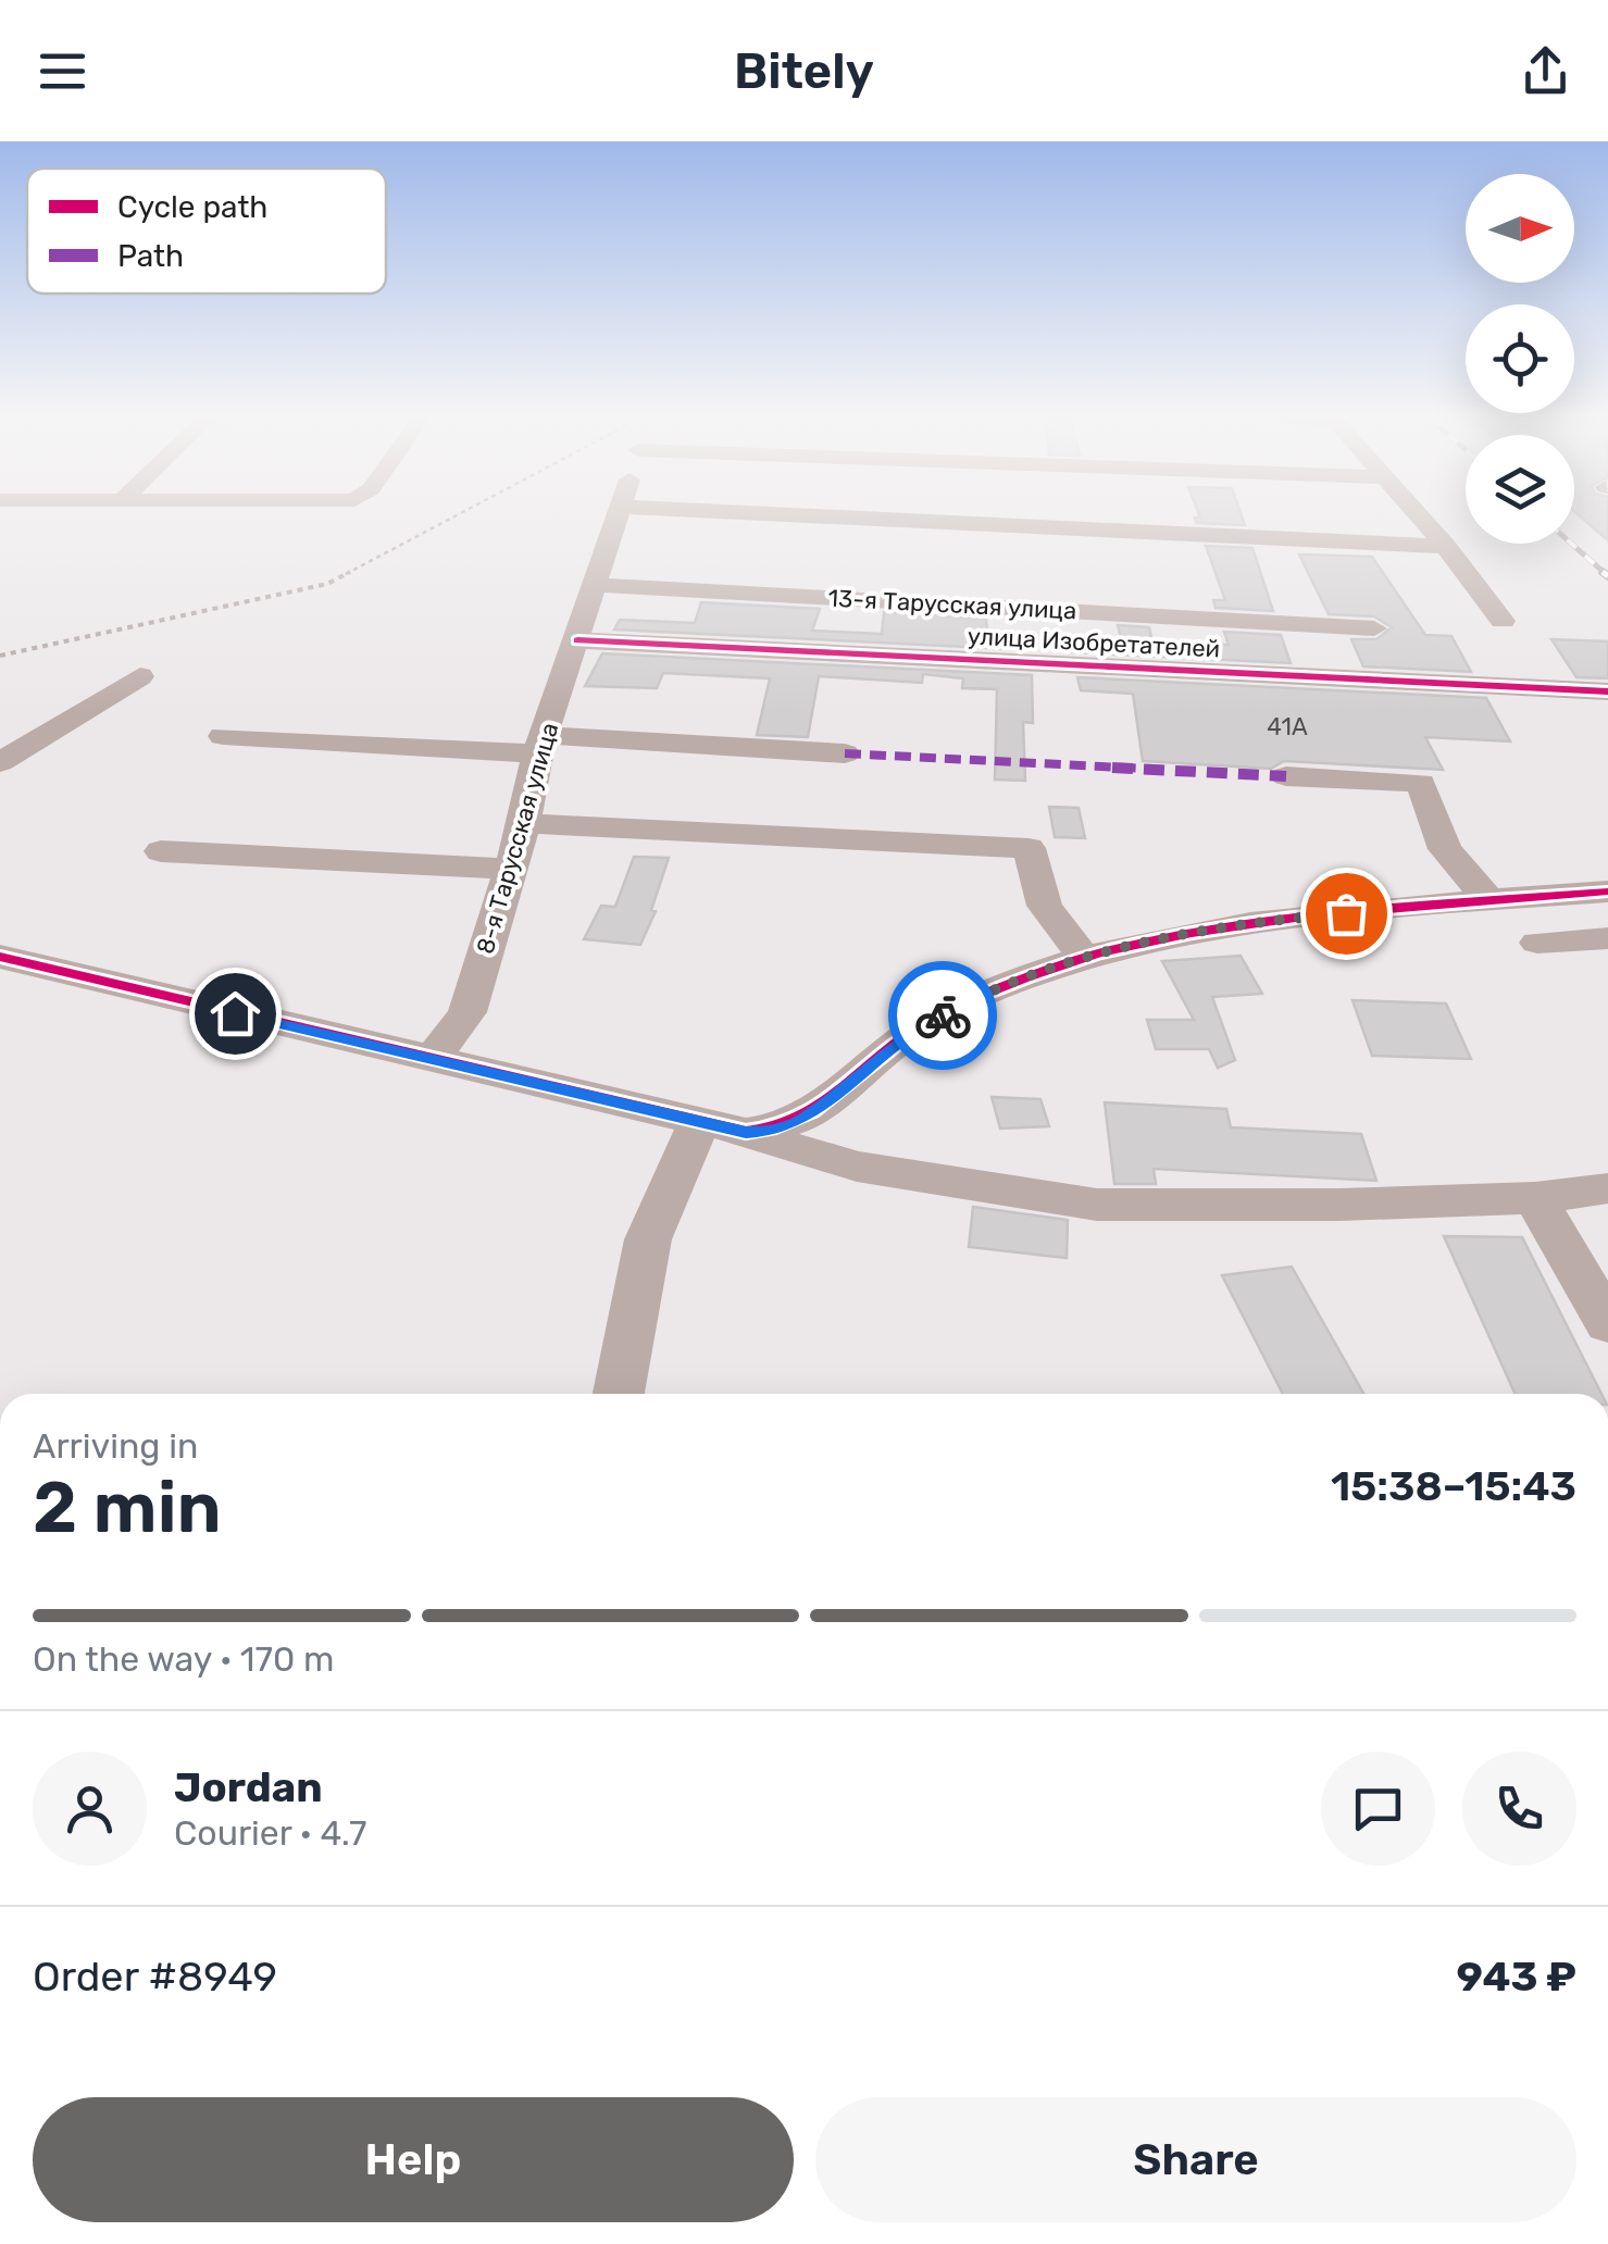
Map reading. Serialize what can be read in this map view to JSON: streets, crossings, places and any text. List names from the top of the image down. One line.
{"streets":{"street":["13-я Тарусская улица","улица Изобретателей","8-я Тарусская улица"]},"crossings":[["13-я Тарусская улица","8-я Тарусская улица"],["улица Изобретателей","8-я Тарусская улица"]],"house_numbers":["41А"],"legend":["Cycle path","Path"],"north":"right","page":{"header":"Bitely","heading":["2 min","Arriving in","15:38–15:43"],"panel":["Jordan","Courier · 4.7","Order #8949","943 ₽"],"bar":"On the way · 170 m","buttons":["Help","Share"]}}
